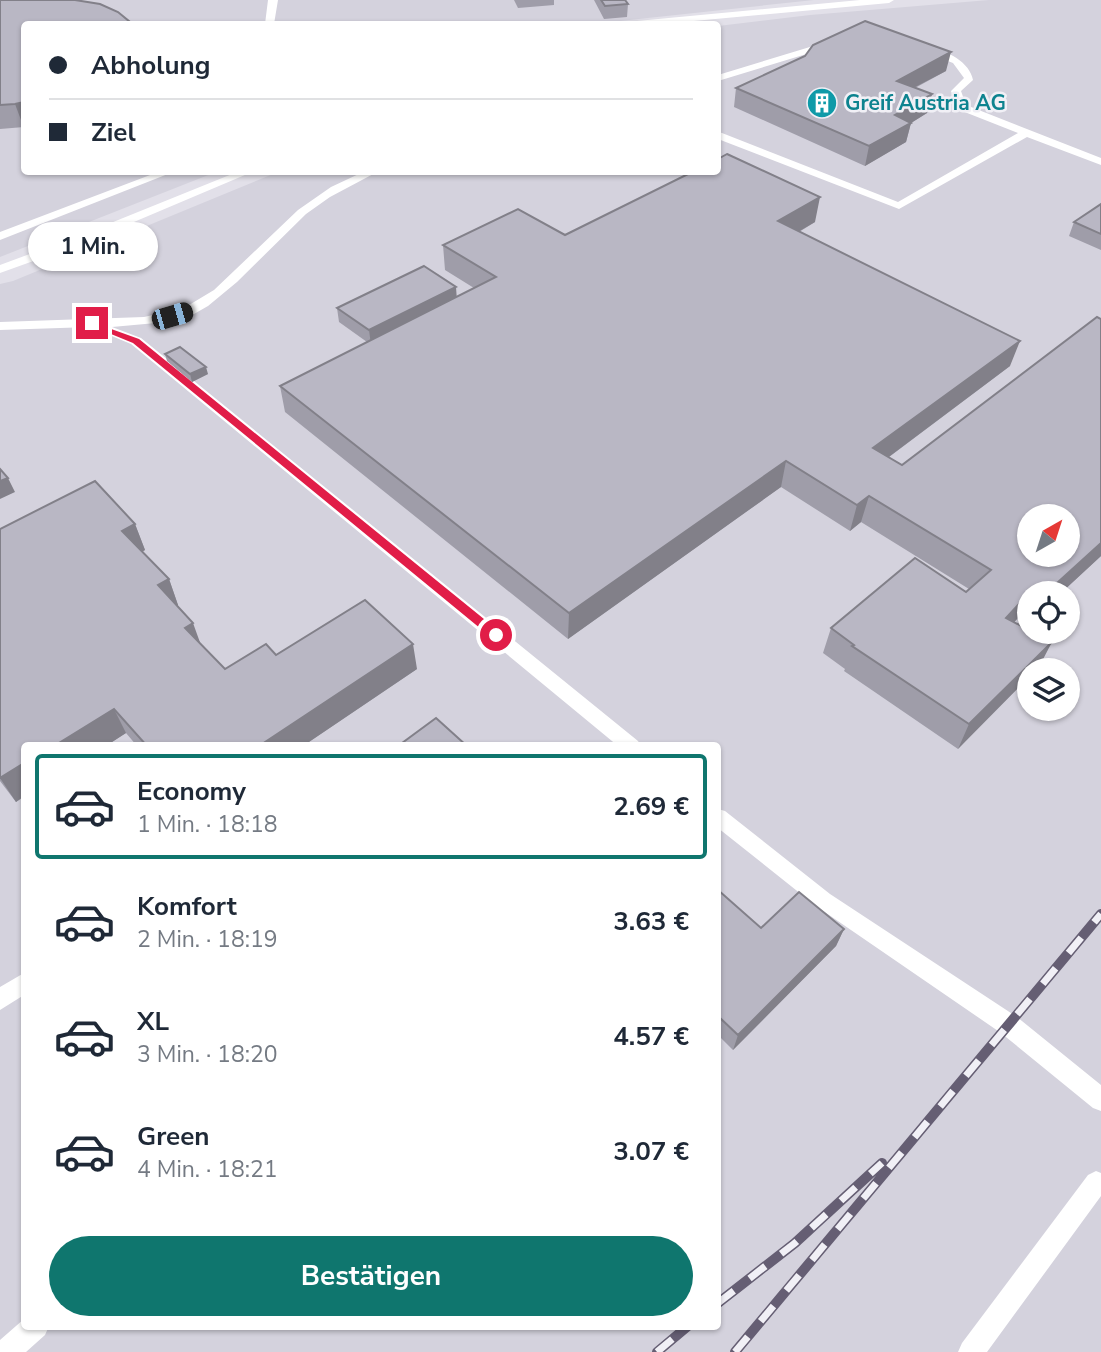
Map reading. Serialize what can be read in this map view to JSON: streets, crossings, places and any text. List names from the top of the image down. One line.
{"places":{"building":["Greif Austria AG"]},"north":"top right","page":{"banner":["Abholung","Ziel"],"bubble":"1 Min.","list":[{"name":"Economy","note":"1 Min. · 18:18","value":"2.69 €"},{"name":"Komfort","note":"2 Min. · 18:19","value":"3.63 €"},{"name":"XL","note":"3 Min. · 18:20","value":"4.57 €"},{"name":"Green","note":"4 Min. · 18:21","value":"3.07 €"}],"buttons":"Bestätigen"}}
